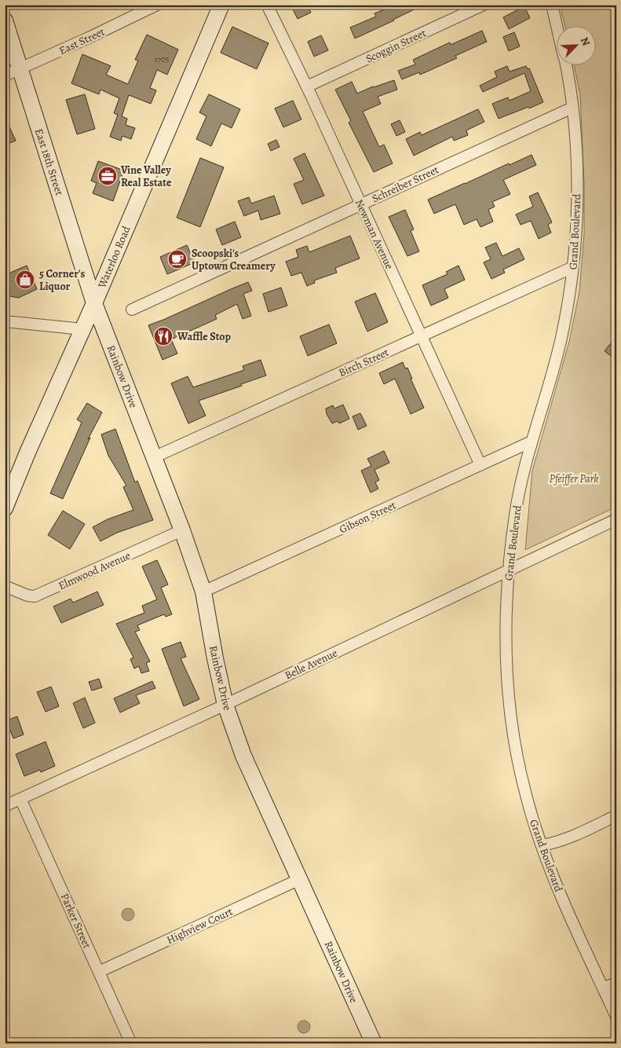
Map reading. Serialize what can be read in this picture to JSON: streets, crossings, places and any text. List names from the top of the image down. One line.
{"streets":{"main road":["East 18th Street","Waterloo Road","Rainbow Drive"],"street":["East Street","Scoggin Street","Schreiber Street","Grand Boulevard","Newman Avenue","Birch Street","Gibson Street","Elmwood Avenue","Belle Avenue","Parker Street","Highview Court"]},"crossings":[["East Street","East 18th Street"],["Scoggin Street","Newman Avenue"],["East 18th Street","Waterloo Road"],["East 18th Street","Rainbow Drive"],["Schreiber Street","Grand Boulevard"],["Schreiber Street","Newman Avenue"],["Grand Boulevard","Birch Street"],["Grand Boulevard","Gibson Street"],["Grand Boulevard","Belle Avenue"],["Newman Avenue","Birch Street"],["Newman Avenue","Gibson Street"],["Waterloo Road","Rainbow Drive"],["Birch Street","Rainbow Drive"],["Rainbow Drive","Gibson Street"],["Rainbow Drive","Elmwood Avenue"],["Rainbow Drive","Belle Avenue"],["Rainbow Drive","Highview Court"],["Belle Avenue","Parker Street"],["Parker Street","Highview Court"]],"parks":["Pfeiffer Park"],"places":{"office":["Vine Valley Real Estate"],"cafe":["Scoopski's Uptown Creamery"],"shop":["5 Corner's Liquor"],"restaurant":["Waffle Stop"]},"house_numbers":["1705"],"north":"top right"}
